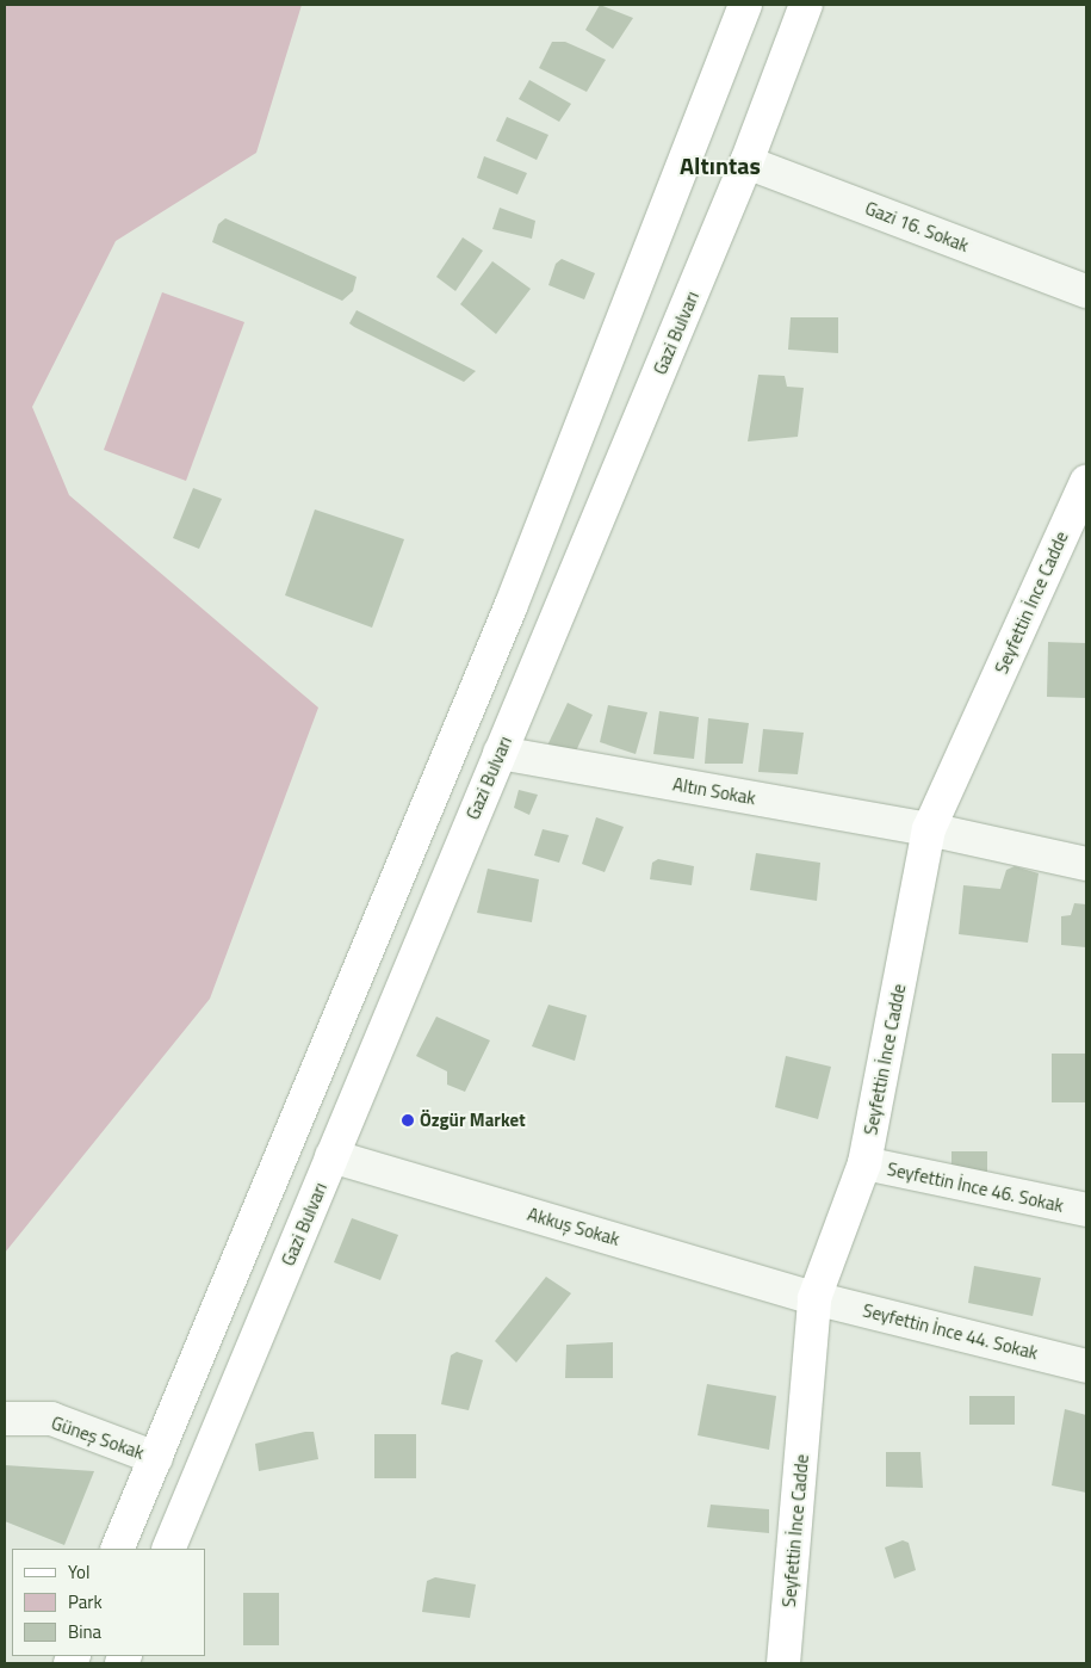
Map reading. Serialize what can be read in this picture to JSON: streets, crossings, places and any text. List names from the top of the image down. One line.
{"streets":{"main road":["Gazi Bulvarı","Seyfettin İnce Cadde"],"street":["Gazi 16. Sokak","Altın Sokak","Seyfettin İnce 46. Sokak","Akkuş Sokak","Seyfettin İnce 44. Sokak","Güneş Sokak"]},"crossings":[["Gazi 16. Sokak","Gazi Bulvarı"],["Gazi Bulvarı","Altın Sokak"],["Gazi Bulvarı","Akkuş Sokak"],["Seyfettin İnce Cadde","Altın Sokak"],["Seyfettin İnce Cadde","Seyfettin İnce 46. Sokak"],["Seyfettin İnce Cadde","Akkuş Sokak"],["Seyfettin İnce Cadde","Seyfettin İnce 44. Sokak"],["Akkuş Sokak","Seyfettin İnce 44. Sokak"]],"districts":["Altıntas"],"places":["Özgür Market"],"legend":["Yol","Park","Bina"]}
